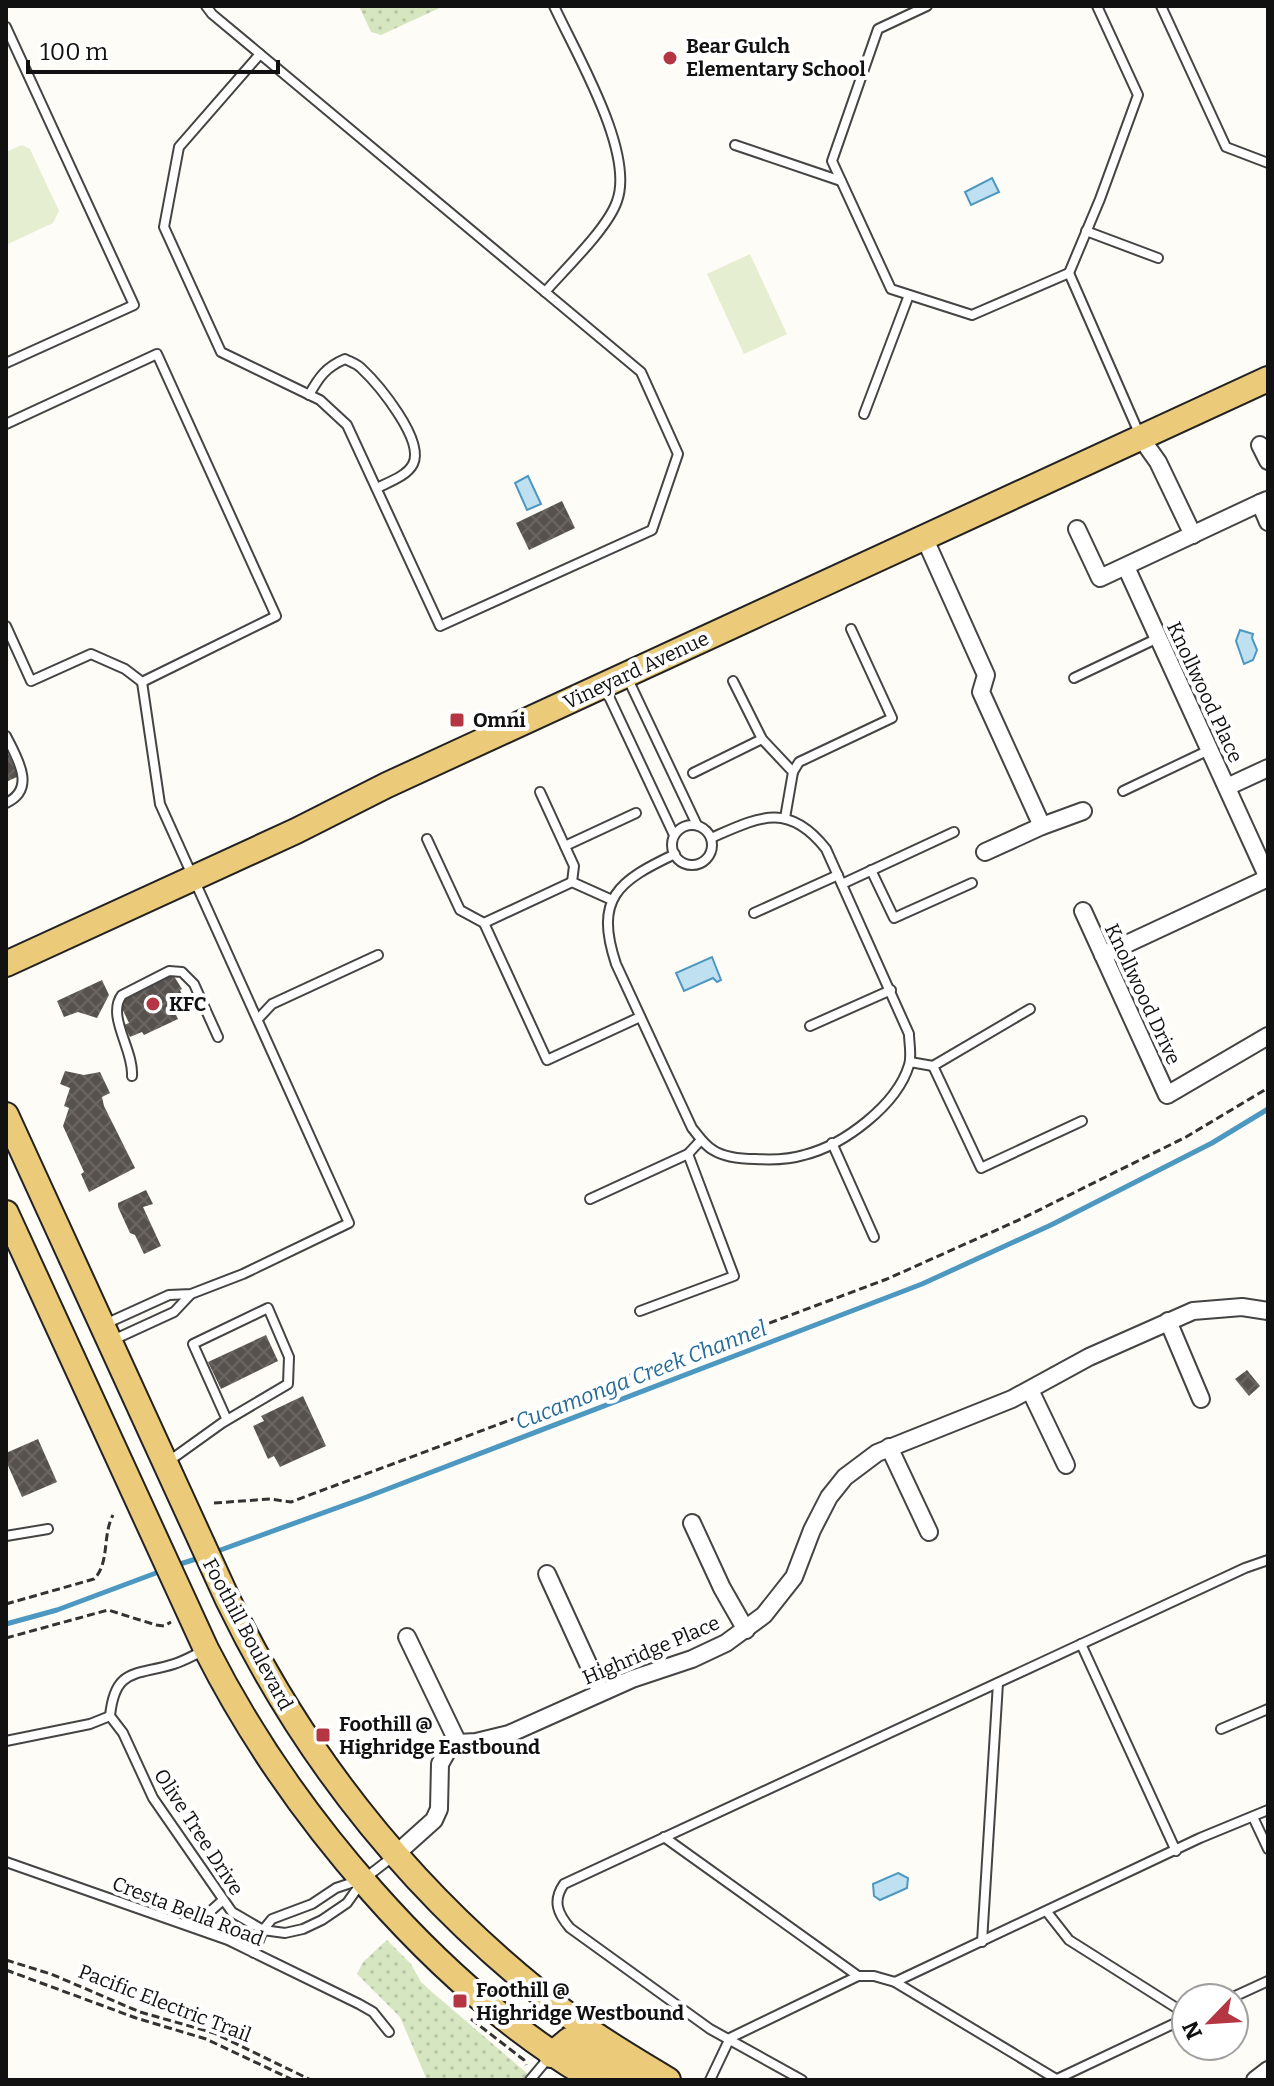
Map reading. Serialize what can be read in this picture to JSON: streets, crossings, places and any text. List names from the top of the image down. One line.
{"streets":{"main road":["Vineyard Avenue","Foothill Boulevard"],"street":["Knollwood Place","Knollwood Drive","Highridge Place"],"lane":["Olive Tree Drive","Cresta Bella Road"],"path":["Pacific Electric Trail"]},"crossings":[["Knollwood Place","Knollwood Drive"]],"water":["Cucamonga Creek Channel"],"places":{"other":["Bear Gulch Elementary School","KFC"],"transit":["Omni","Foothill @ Highridge Eastbound","Foothill @ Highridge Westbound"]},"scale_bar":"100 m","north":"bottom left"}
